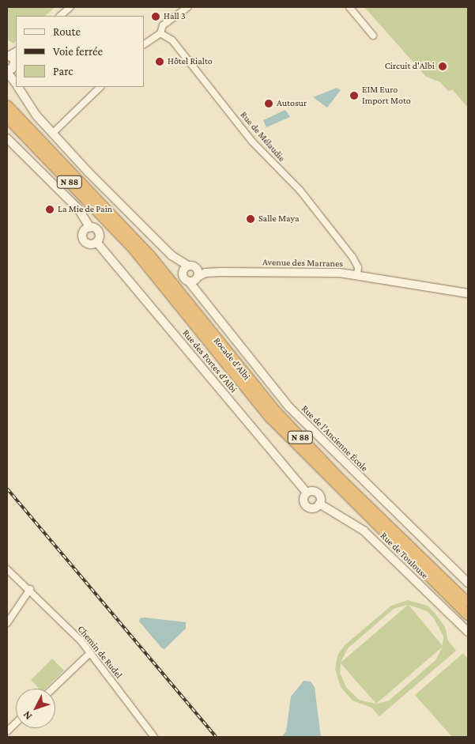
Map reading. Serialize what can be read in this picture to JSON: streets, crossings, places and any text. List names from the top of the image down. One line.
{"streets":{"highway":["N 88","Rocade d'Albi"],"street":["Rue de Mélaudie","Avenue des Marranes","Rue des Portes d'Albi","Rue de l’Ancienne École","Rue de Toulouse","Chemin de Rudel"]},"crossings":[["Rue de Mélaudie","Avenue des Marranes"],["Avenue des Marranes","Rue de l’Ancienne École"],["Rue des Portes d'Albi","Rue de Toulouse"]],"places":["Hall 3","Hôtel Rialto","Circuit d'Albi","EIM Euro Import Moto","Autosur","La Mie de Pain","Salle Maya"],"legend":["Route","Voie ferrée","Parc"],"north":"bottom left"}
